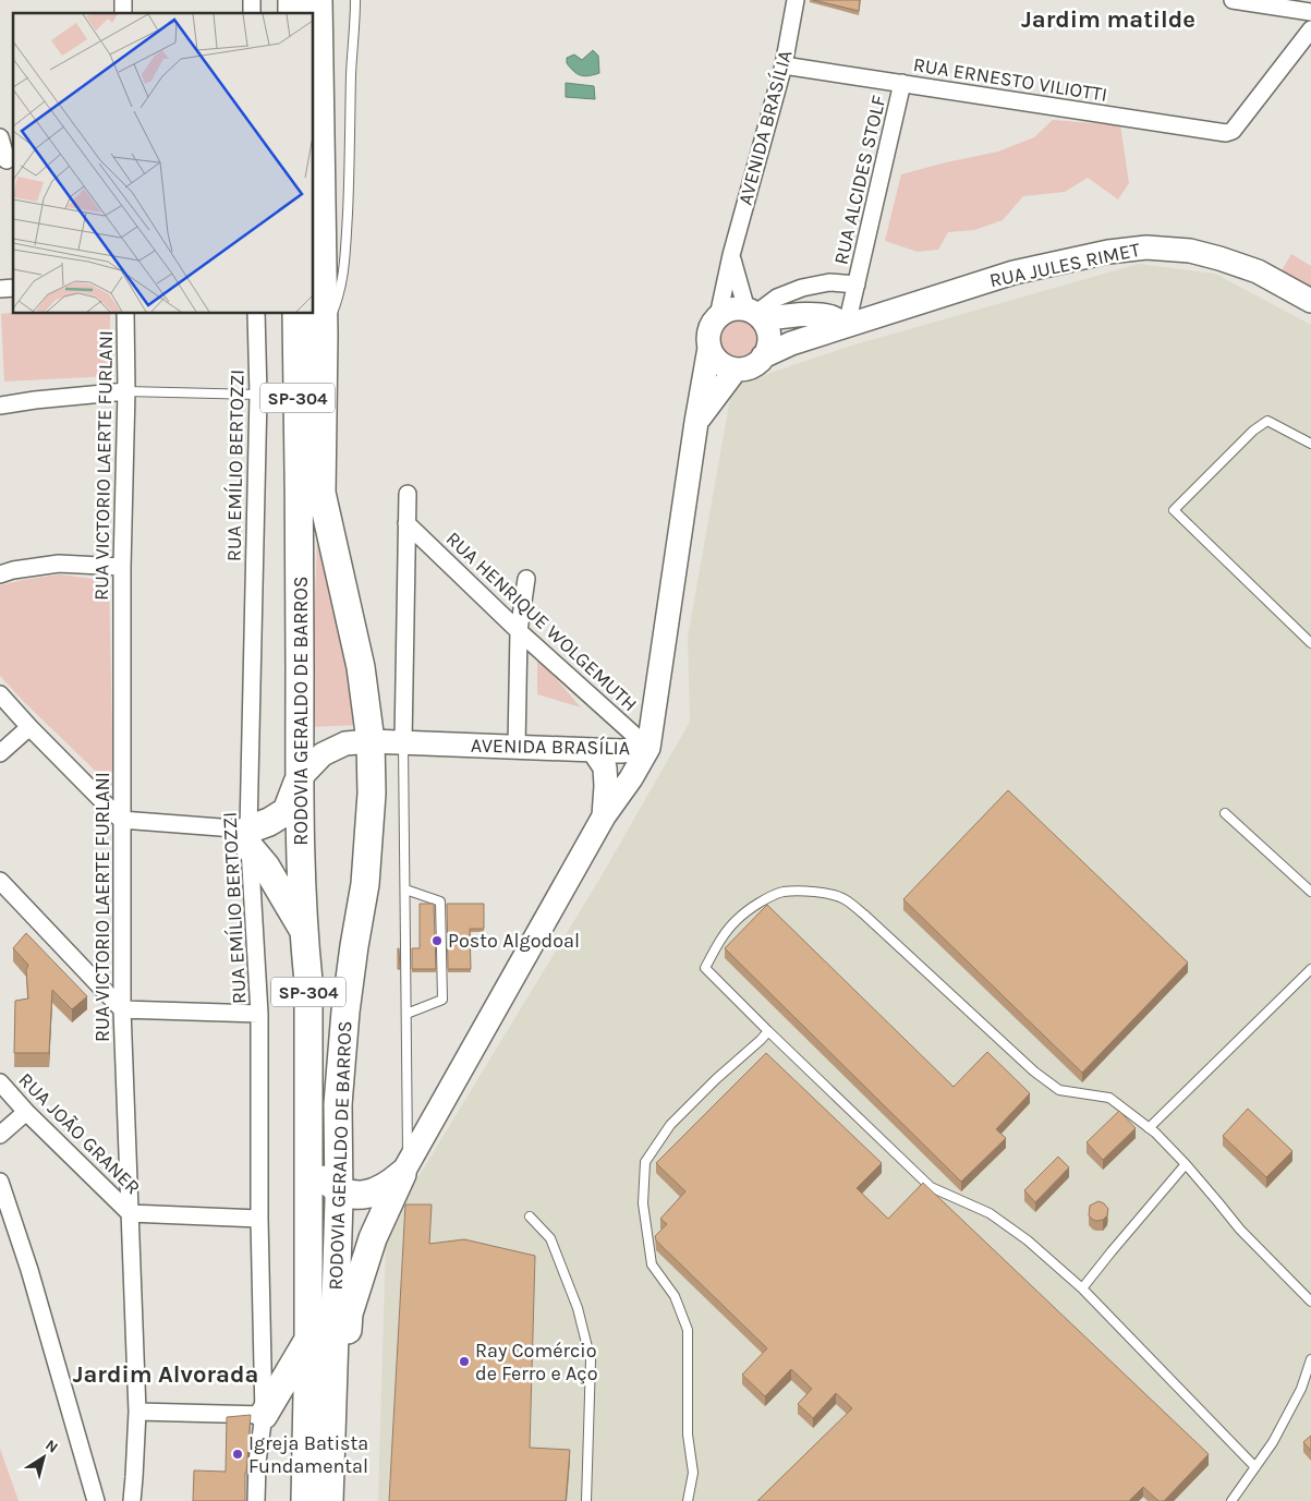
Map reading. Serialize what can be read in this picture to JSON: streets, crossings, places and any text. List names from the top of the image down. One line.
{"streets":{"highway":["SP-304","RODOVIA GERALDO DE BARROS"],"main road":["AVENIDA BRASÍLIA","RUA JULES RIMET"],"street":["RUA ERNESTO VILIOTTI","RUA ALCIDES STOLF","RUA VICTORIO LAERTE FURLANI","RUA EMÍLIO BERTOZZI","RUA HENRIQUE WOLGEMUTH","RUA JOÃO GRANER"]},"crossings":[["RUA ERNESTO VILIOTTI","AVENIDA BRASÍLIA"],["RUA ERNESTO VILIOTTI","RUA ALCIDES STOLF"],["AVENIDA BRASÍLIA","RUA ALCIDES STOLF"],["AVENIDA BRASÍLIA","RUA JULES RIMET"],["AVENIDA BRASÍLIA","RUA HENRIQUE WOLGEMUTH"],["AVENIDA BRASÍLIA","RODOVIA GERALDO DE BARROS"],["RUA ALCIDES STOLF","RUA JULES RIMET"],["RUA VICTORIO LAERTE FURLANI","RUA JOÃO GRANER"],["RUA EMÍLIO BERTOZZI","RUA JOÃO GRANER"]],"districts":["Jardim matilde","Jardim Alvorada"],"places":["Posto Algodoal","Ray Comércio de Ferro e Aço","Igreja Batista Fundamental"],"north":"top right"}
